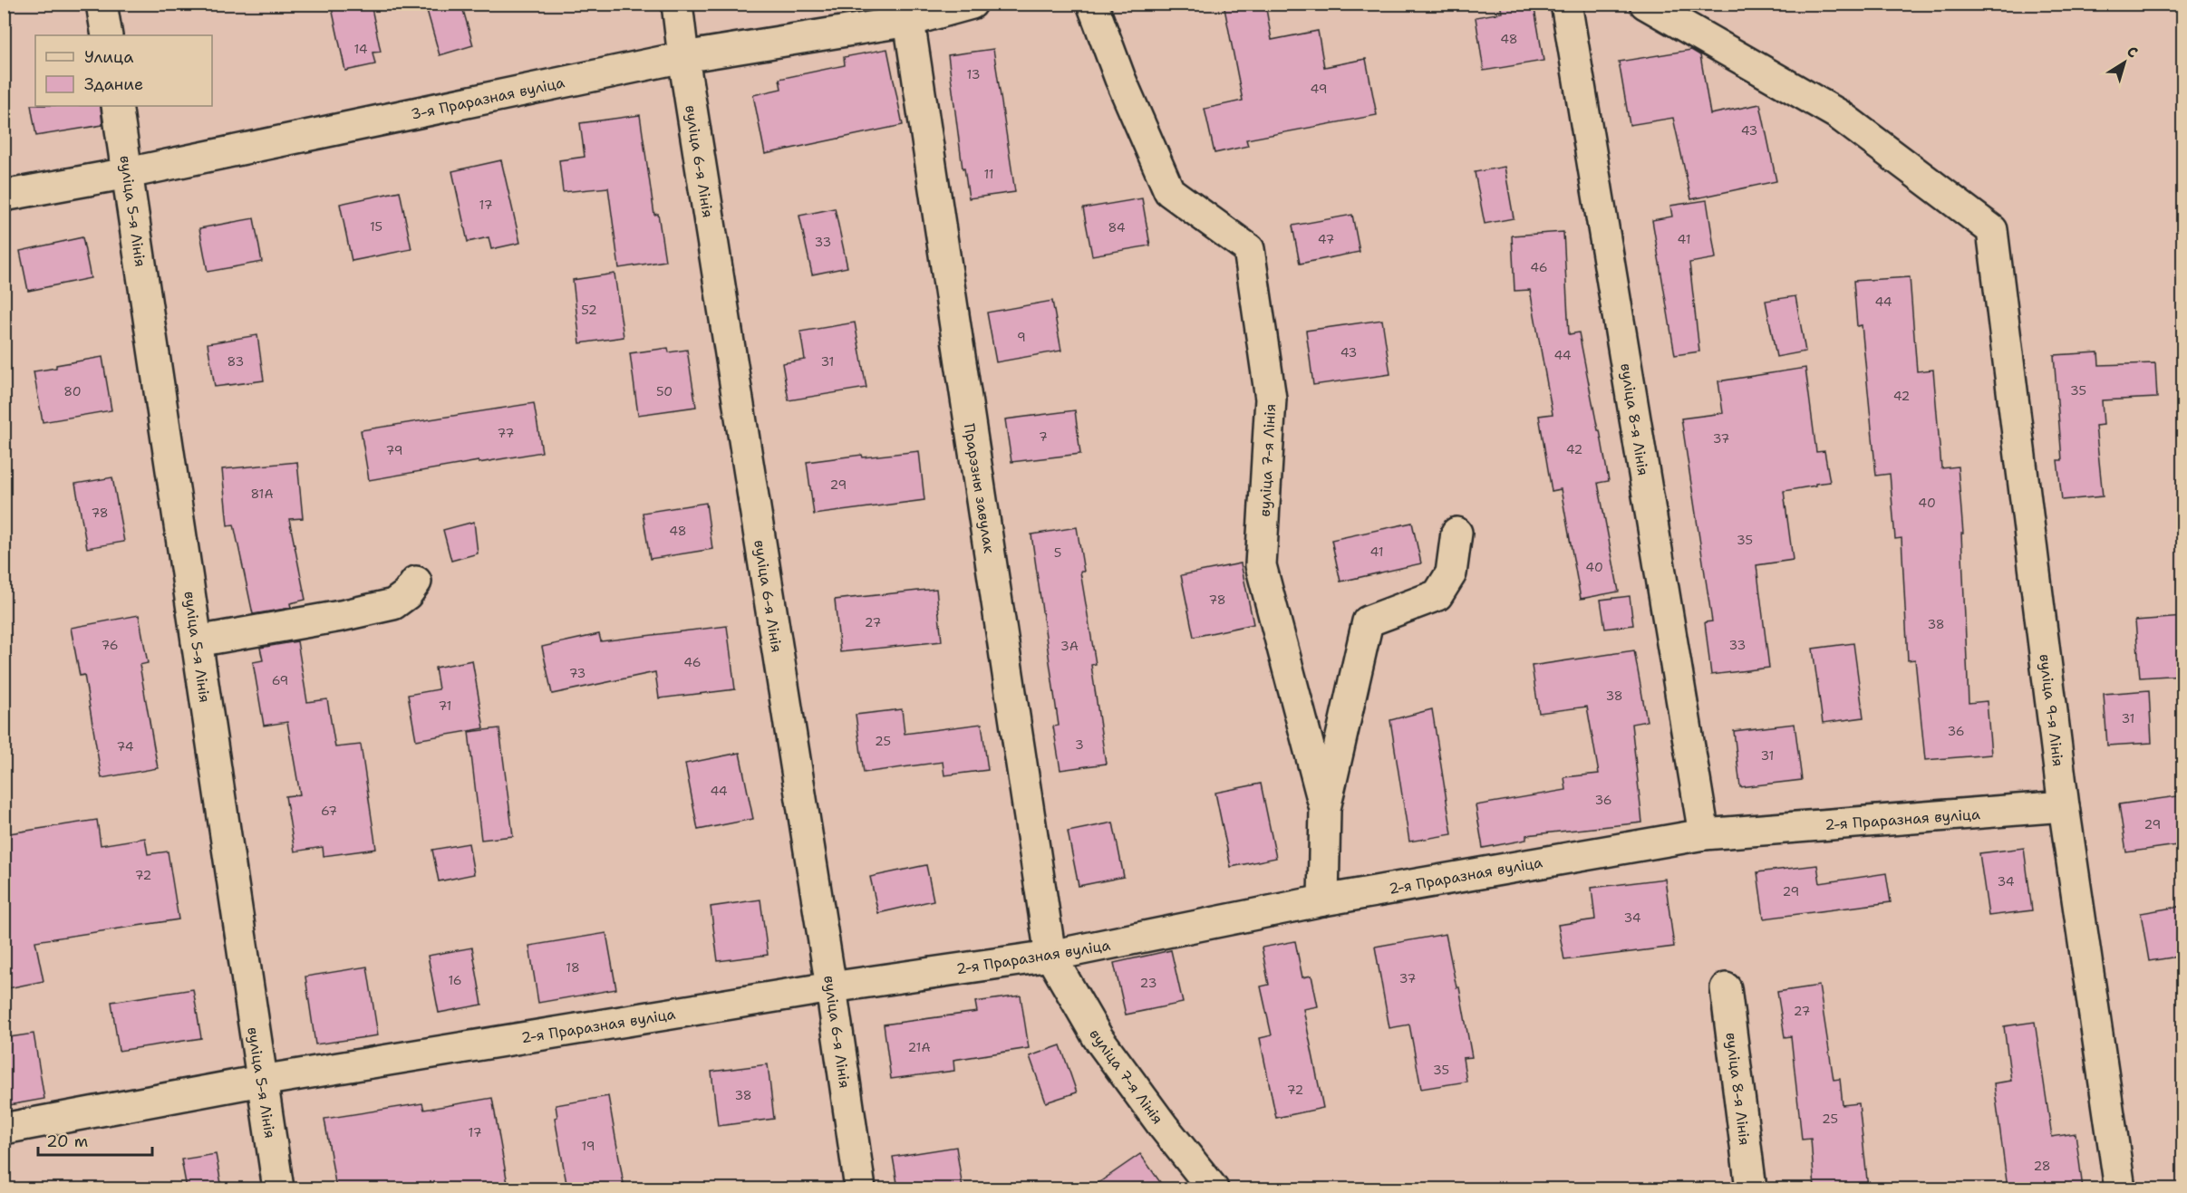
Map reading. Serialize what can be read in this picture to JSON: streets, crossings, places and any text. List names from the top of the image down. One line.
{"streets":{"street":["3-я Праразная вуліца","вуліца 6-я Лінія","вуліца 5-я Лінія","вуліца 8-я Лінія","вуліца 7-я Лінія","Прарэзны завулак","вуліца 9-я Лінія","2-я Праразная вуліца"]},"crossings":[["3-я Праразная вуліца","вуліца 6-я Лінія"],["3-я Праразная вуліца","вуліца 5-я Лінія"],["3-я Праразная вуліца","Прарэзны завулак"],["вуліца 6-я Лінія","2-я Праразная вуліца"],["вуліца 5-я Лінія","2-я Праразная вуліца"],["вуліца 8-я Лінія","2-я Праразная вуліца"],["вуліца 7-я Лінія","Прарэзны завулак"],["вуліца 7-я Лінія","2-я Праразная вуліца"],["Прарэзны завулак","2-я Праразная вуліца"],["вуліца 9-я Лінія","2-я Праразная вуліца"]],"house_numbers":["48","14","13","49","43","11","17","15","84","47","41","33","46","44","52","9","43","44","83","31","35","80","50","42","77","7","37","42","79","29","81А","40","78","48","35","41","5","40","78","27","38","76","33","3А","46","73","69","38","71","31","36","25","3","74","31","44","36","67","29","72","34","29","34","18","37","16","23","27","21А","35","72","38","25","17","19","28"],"legend":["Улица","Здание"],"scale_bar":"20 m","north":"top right"}
